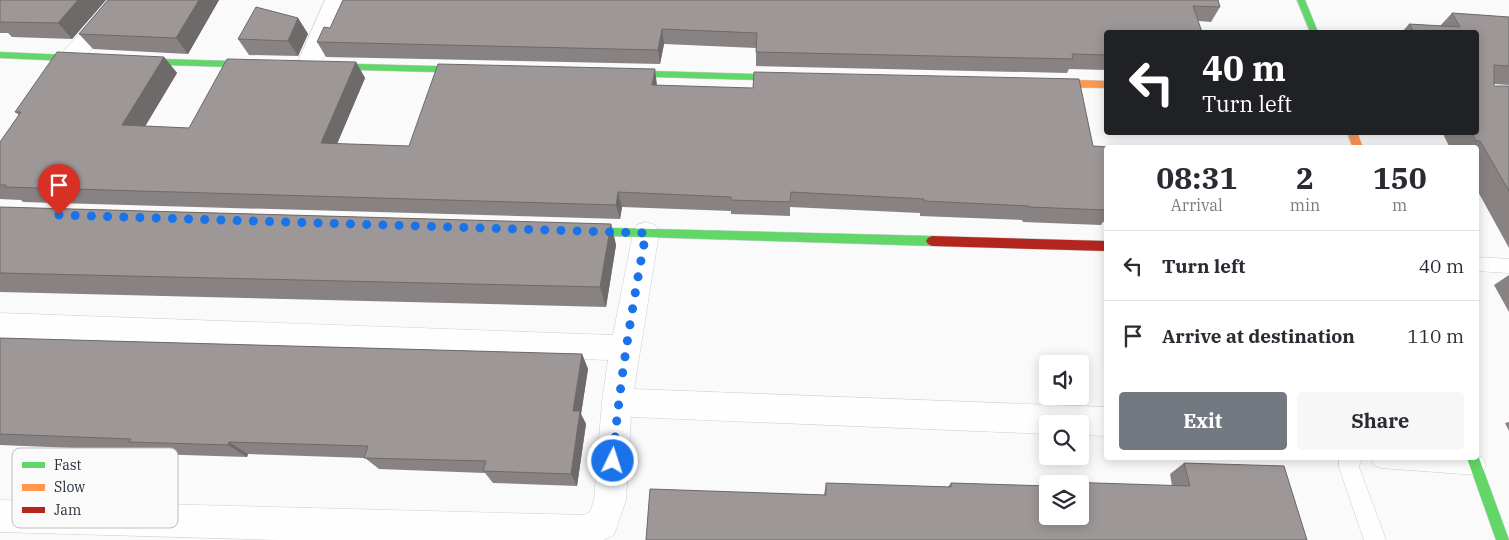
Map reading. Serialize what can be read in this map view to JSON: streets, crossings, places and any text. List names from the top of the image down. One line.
{"legend":["Fast","Slow","Jam"],"page":{"turn":["40 m","Turn left"],"eta":["08:31","Arrival","2","min","150","m"],"list":[{"name":"Turn left","value":"40 m"},{"name":"Arrive at destination","value":"110 m"}],"buttons":["Exit","Share"]}}
